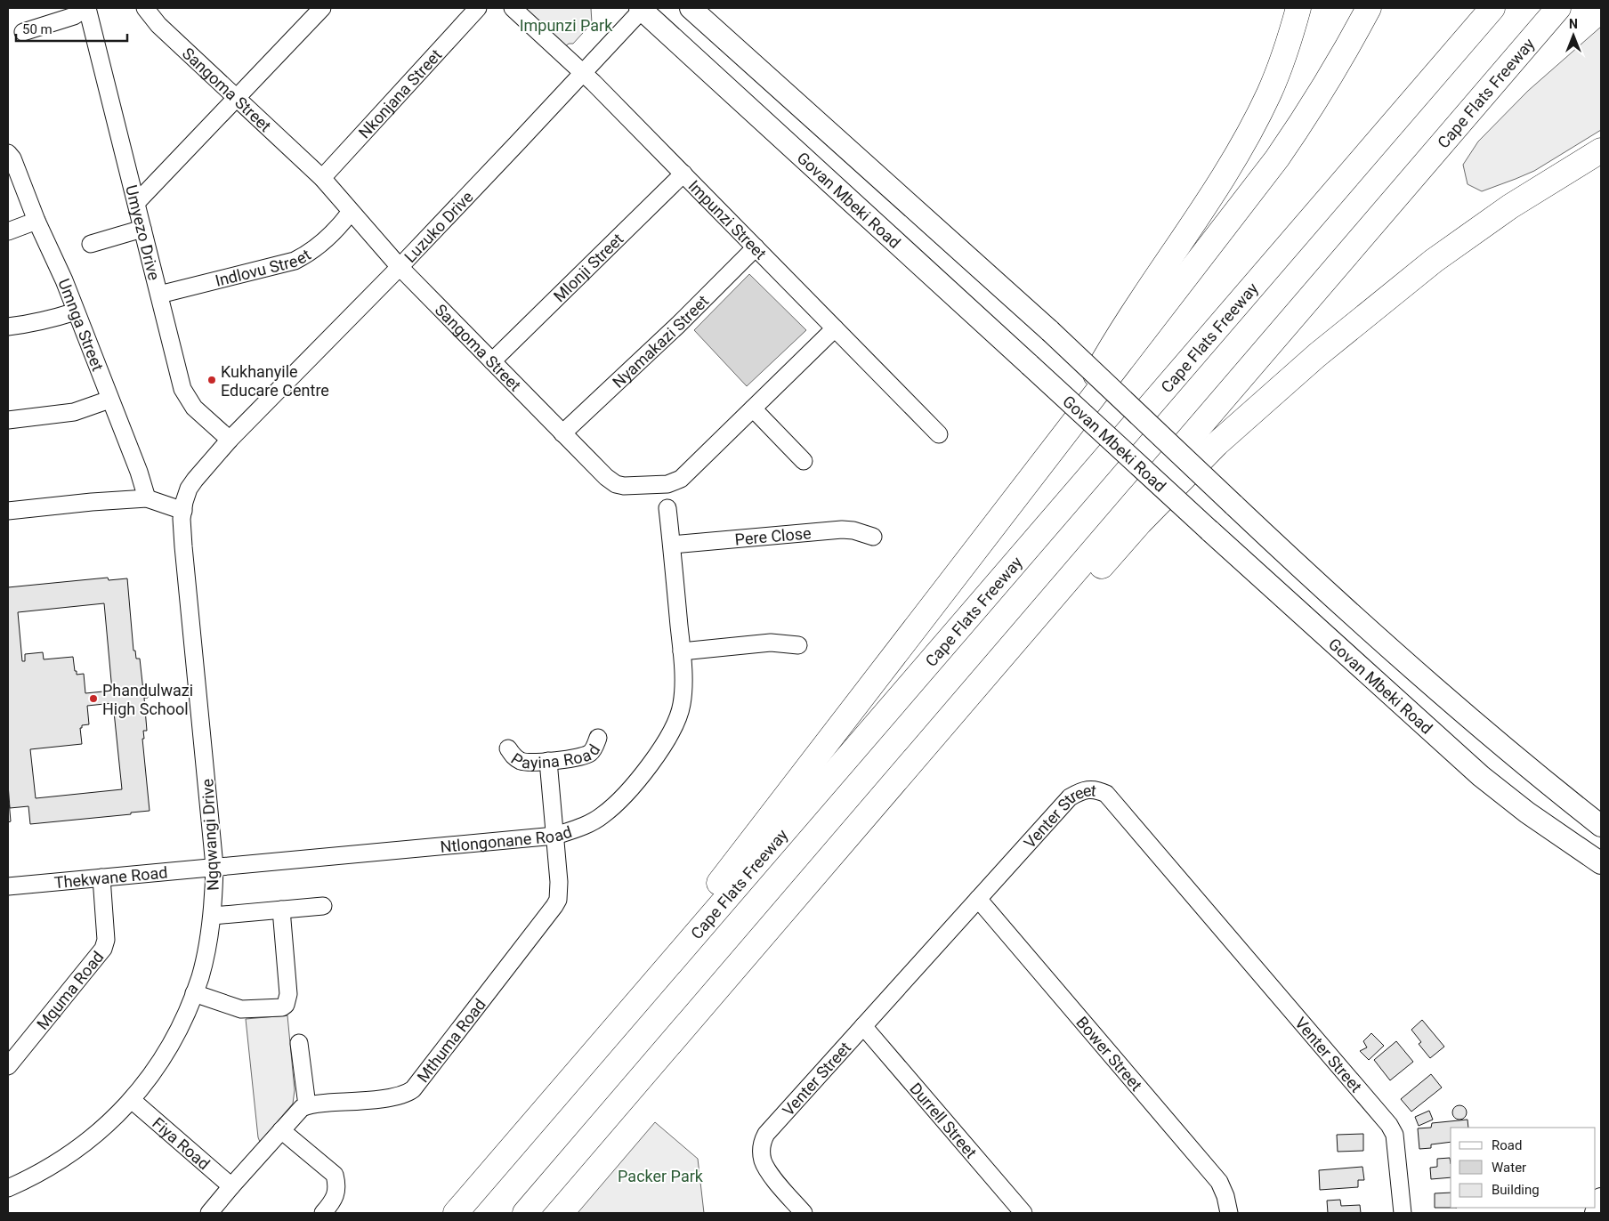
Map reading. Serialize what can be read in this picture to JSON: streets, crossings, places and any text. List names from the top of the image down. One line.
{"streets":{"highway":["Cape Flats Freeway"],"main road":["Govan Mbeki Road"],"street":["Sangoma Street","Nkonjana Street","Impunzi Street","Luzuko Drive","Umyezo Drive","Indlovu Street","Mlonji Street","Umnga Street","Nyamakazi Street","Pere Close","Payina Road","Venter Street","Ngqwangi Drive","Ntlongonane Road","Thekwane Road","Mquma Road","Mthuma Road","Bower Street","Durrell Street","Fiya Road"]},"crossings":[["Sangoma Street","Nkonjana Street"],["Sangoma Street","Impunzi Street"],["Sangoma Street","Luzuko Drive"],["Sangoma Street","Indlovu Street"],["Sangoma Street","Mlonji Street"],["Sangoma Street","Nyamakazi Street"],["Govan Mbeki Road","Luzuko Drive"],["Impunzi Street","Luzuko Drive"],["Impunzi Street","Mlonji Street"],["Impunzi Street","Nyamakazi Street"],["Luzuko Drive","Umyezo Drive"],["Luzuko Drive","Ngqwangi Drive"],["Umyezo Drive","Indlovu Street"],["Umyezo Drive","Ngqwangi Drive"],["Pere Close","Ntlongonane Road"],["Payina Road","Mthuma Road"],["Venter Street","Bower Street"],["Venter Street","Durrell Street"],["Ngqwangi Drive","Ntlongonane Road"],["Ngqwangi Drive","Thekwane Road"],["Ngqwangi Drive","Fiya Road"],["Ntlongonane Road","Thekwane Road"],["Ntlongonane Road","Mthuma Road"],["Thekwane Road","Mquma Road"]],"parks":["Impunzi Park","Packer Park"],"places":["Kukhanyile Educare Centre","Phandulwazi High School"],"legend":["Road","Water","Building"],"scale_bar":"50 m","north":"top"}
